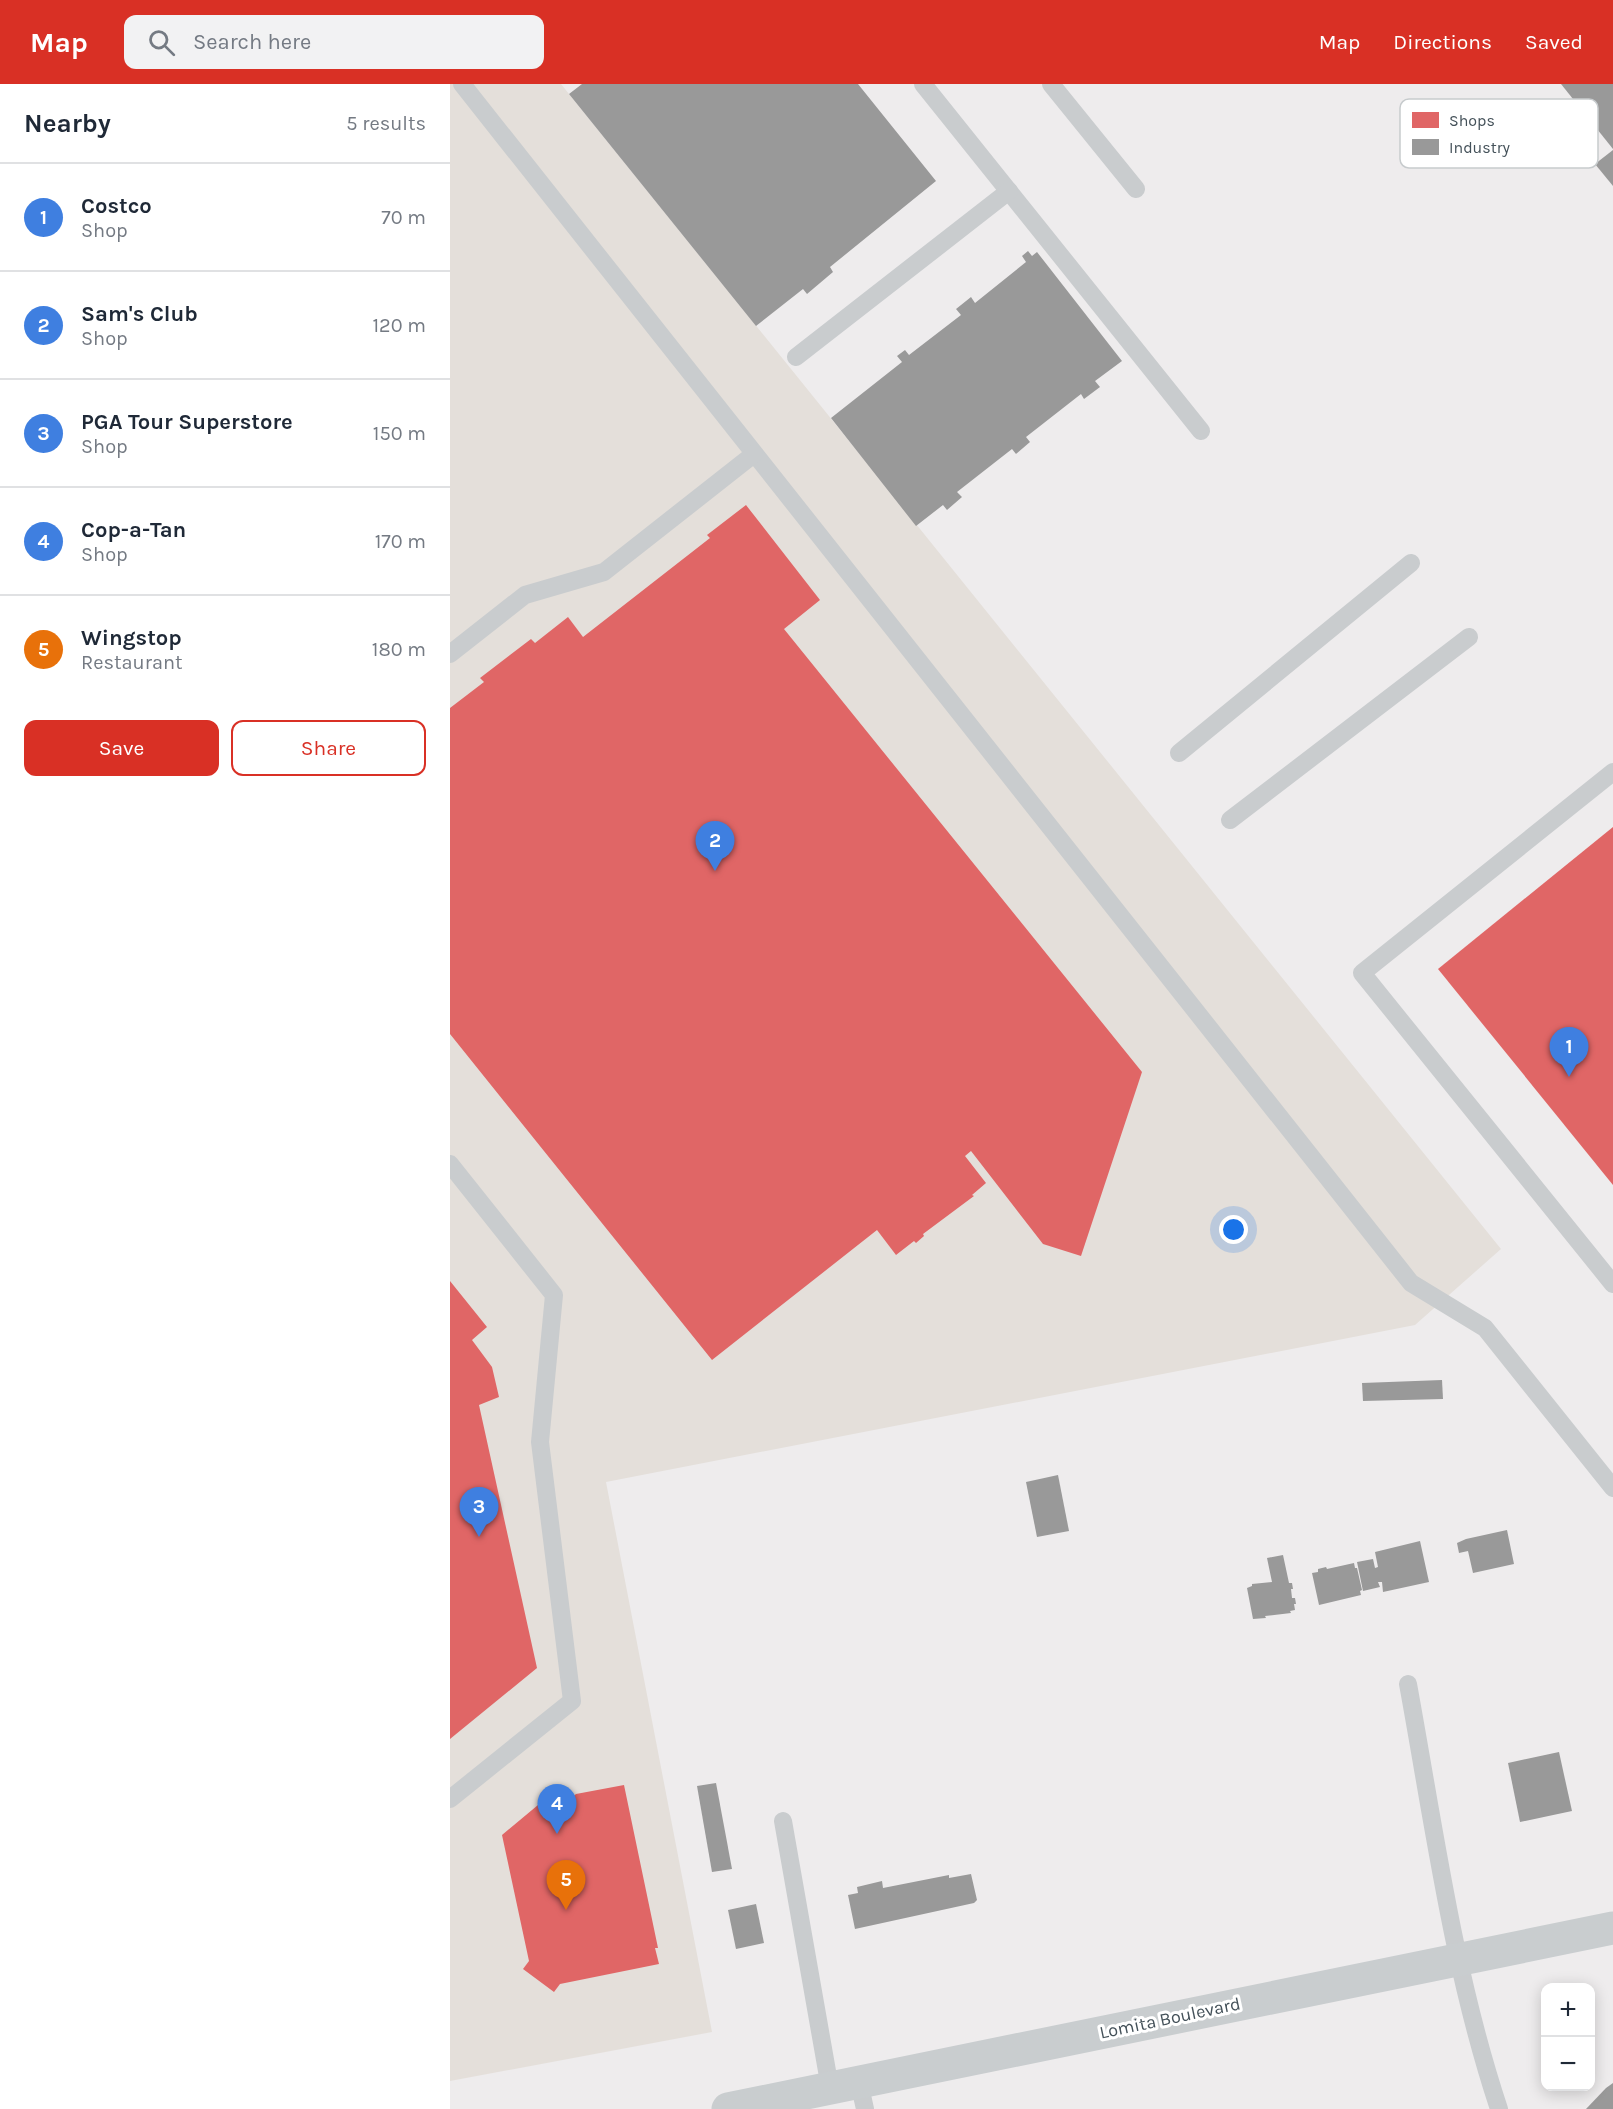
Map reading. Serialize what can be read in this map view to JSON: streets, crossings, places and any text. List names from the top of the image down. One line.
{"streets":{"main road":["Lomita Boulevard"]},"legend":["Shops","Industry"],"page":{"header":"Map","search":"Search here","nav":["Map","Directions","Saved"],"heading":["Nearby","5 results"],"list":[{"mark":"1","name":"Costco","note":"Shop","value":"70 m"},{"mark":"2","name":"Sam's Club","note":"Shop","value":"120 m"},{"mark":"3","name":"PGA Tour Superstore","note":"Shop","value":"150 m"},{"mark":"4","name":"Cop-a-Tan","note":"Shop","value":"170 m"},{"mark":"5","name":"Wingstop","note":"Restaurant","value":"180 m"}],"buttons":["Save","Share"],"pins":["2","1","3","4","5"],"map_buttons":["+","−"]}}
